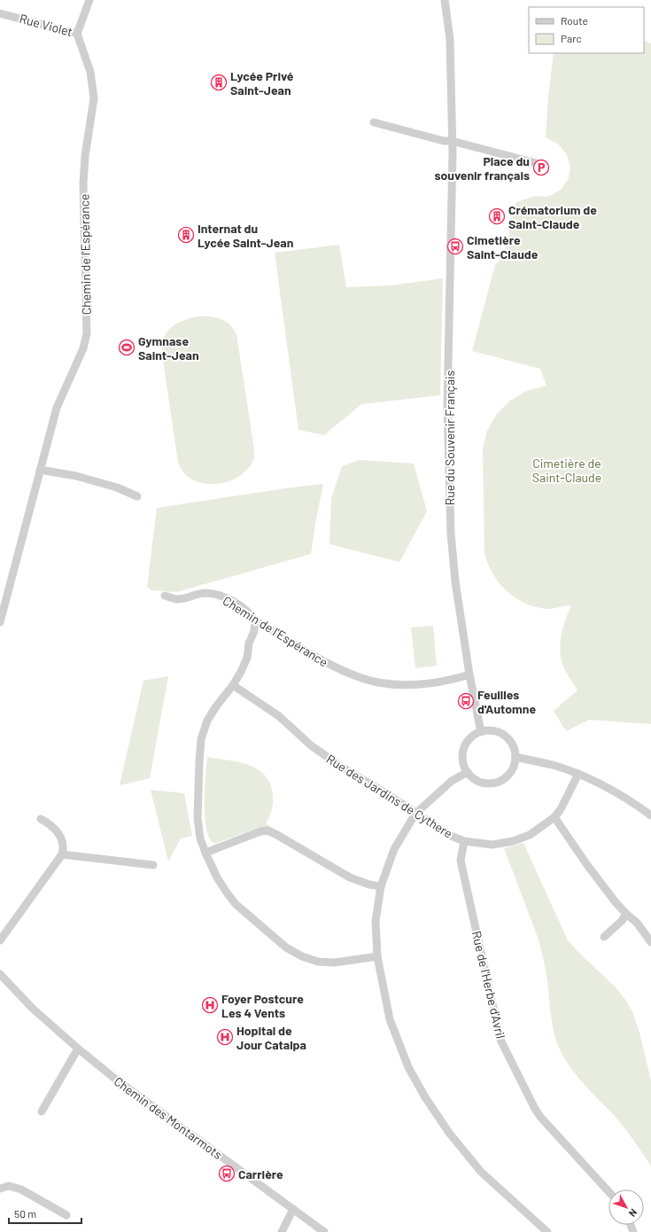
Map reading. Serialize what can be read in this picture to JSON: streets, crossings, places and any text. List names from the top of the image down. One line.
{"streets":{"street":["Rue Violet","Chemin de l'Espérance","Rue du Souvenir Français","Rue des Jardins de Cythere","Rue de l'Herbe d'Avril","Chemin des Montarmots"]},"crossings":[["Rue Violet","Chemin de l'Espérance"],["Chemin de l'Espérance","Rue du Souvenir Français"],["Rue des Jardins de Cythere","Rue de l'Herbe d'Avril"]],"parks":["Cimetière de Saint-Claude"],"places":{"building":["Lycée Privé Saint-Jean","Crématorium de Saint-Claude","Internat du Lycée Saint-Jean"],"parking":["Place du souvenir français"],"bus stop":["Cimetière Saint-Claude","Feuilles d'Automne","Carrière"],"sports":["Gymnase Saint-Jean"],"hospital":["Foyer Postcure Les 4 Vents","Hopital de Jour Catalpa"]},"legend":["Route","Parc"],"scale_bar":"50 m","north":"bottom right"}
